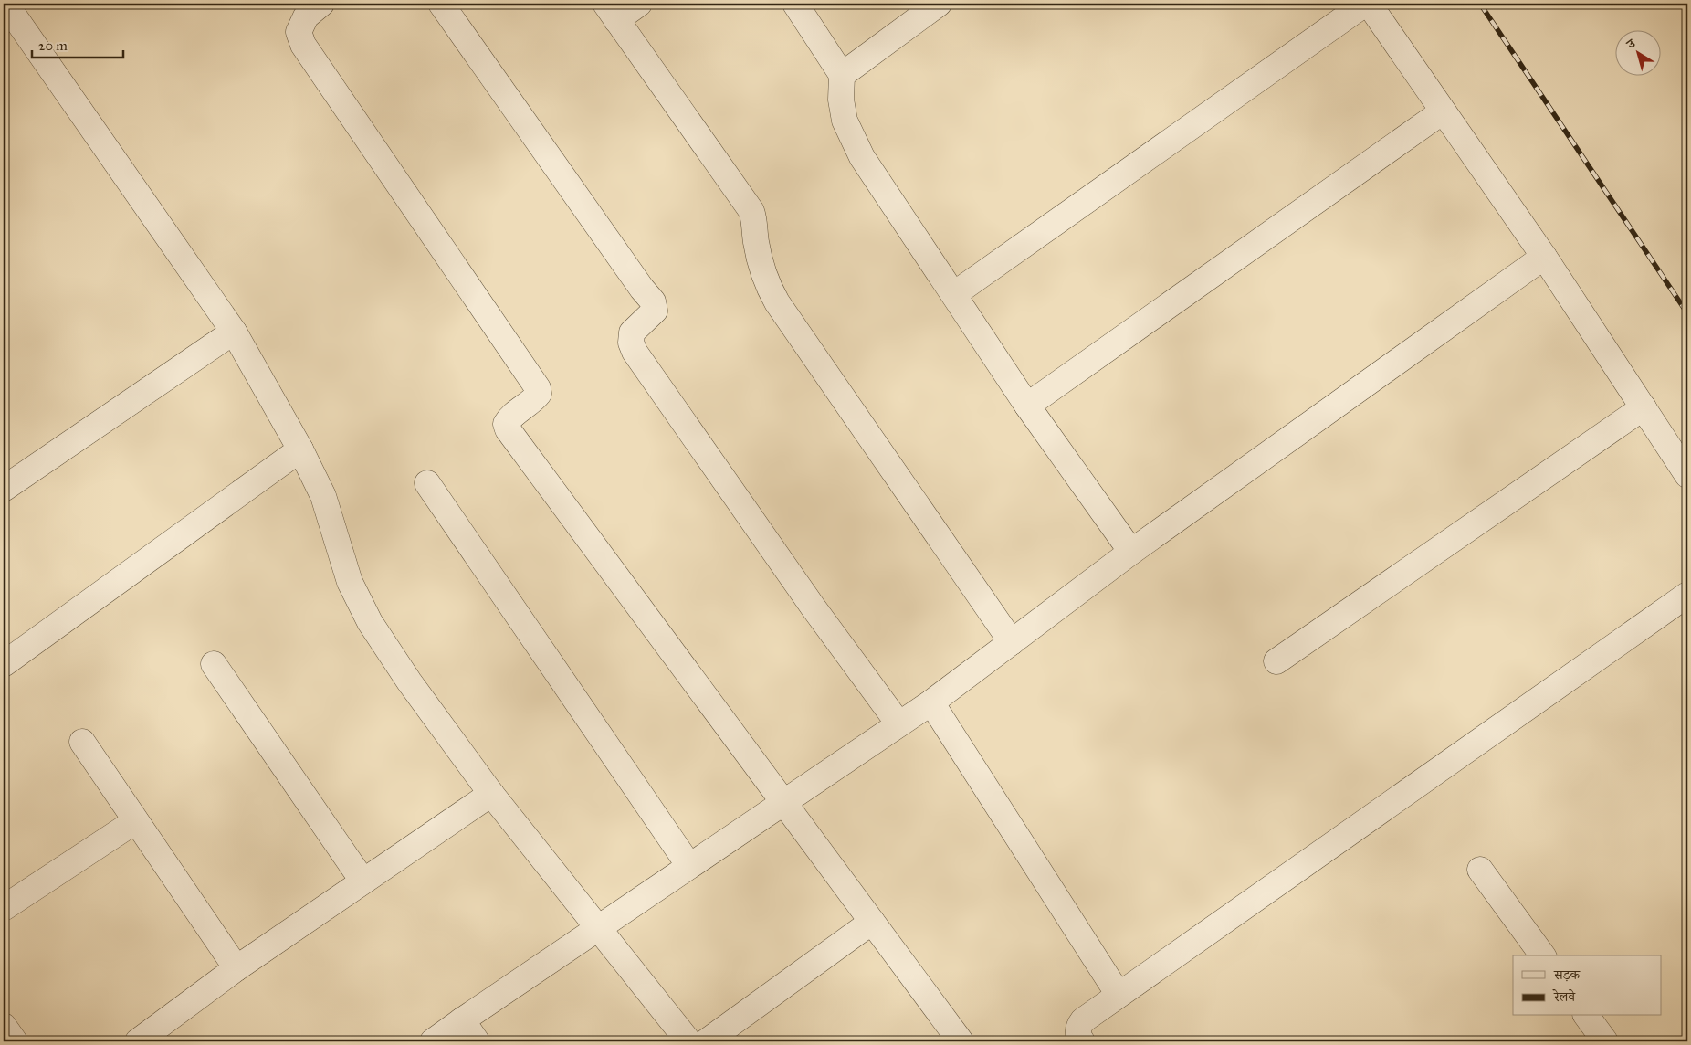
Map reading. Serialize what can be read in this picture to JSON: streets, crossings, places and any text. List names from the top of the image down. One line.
{"legend":["सड़क","रेलवे"],"scale_bar":"20 m","north":"top left"}
